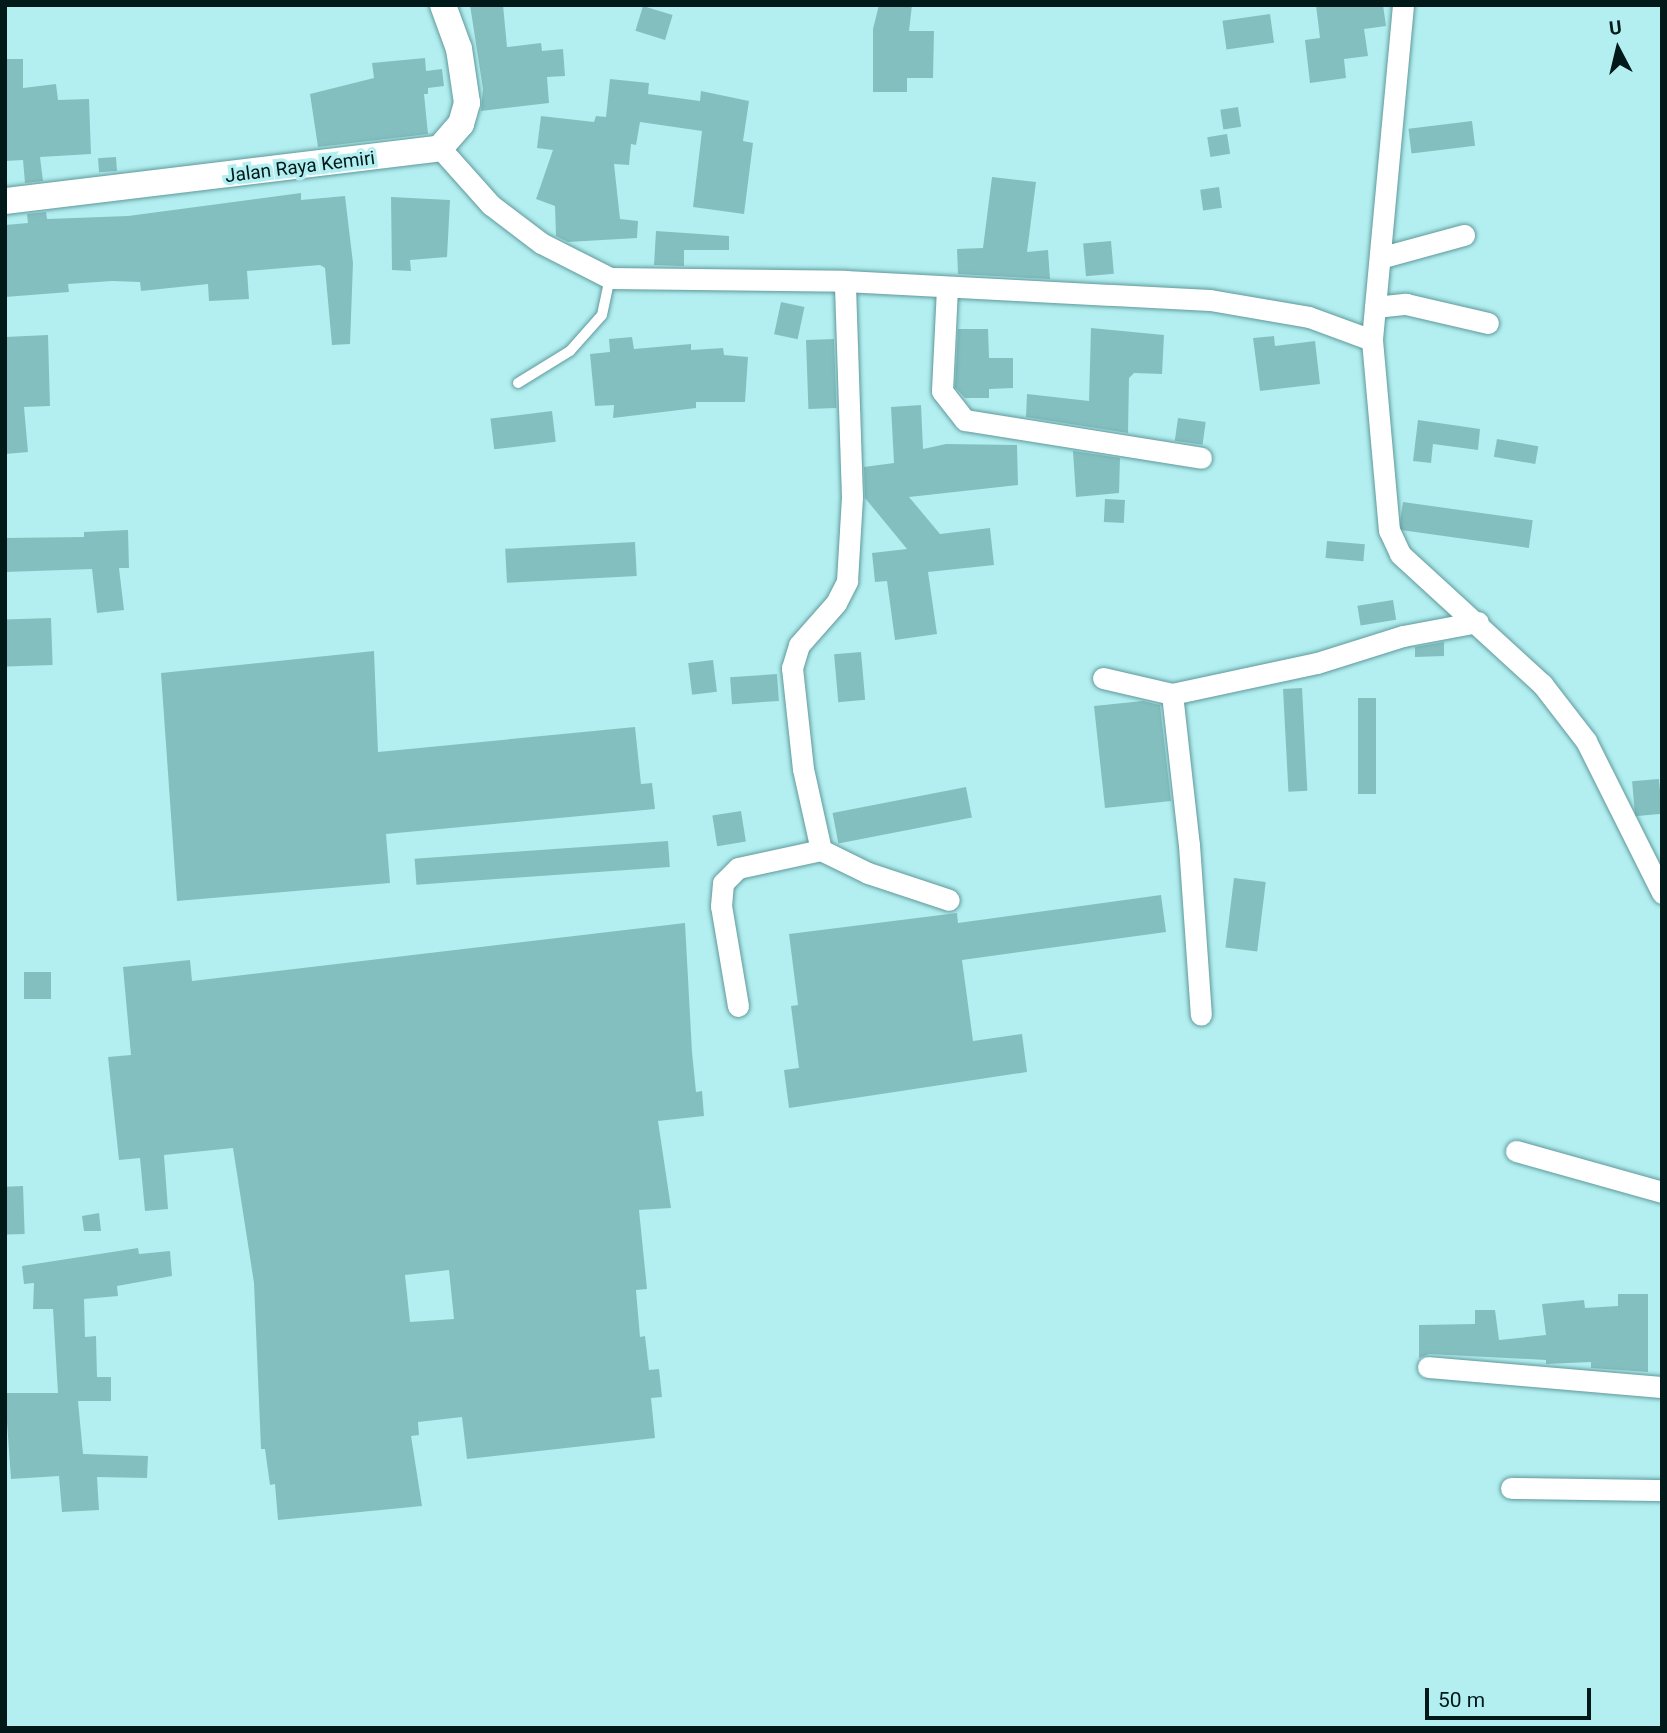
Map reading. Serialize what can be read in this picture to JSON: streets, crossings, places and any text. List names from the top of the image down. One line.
{"streets":{"street":["Jalan Raya Kemiri"]},"scale_bar":"50 m","north":"top"}
